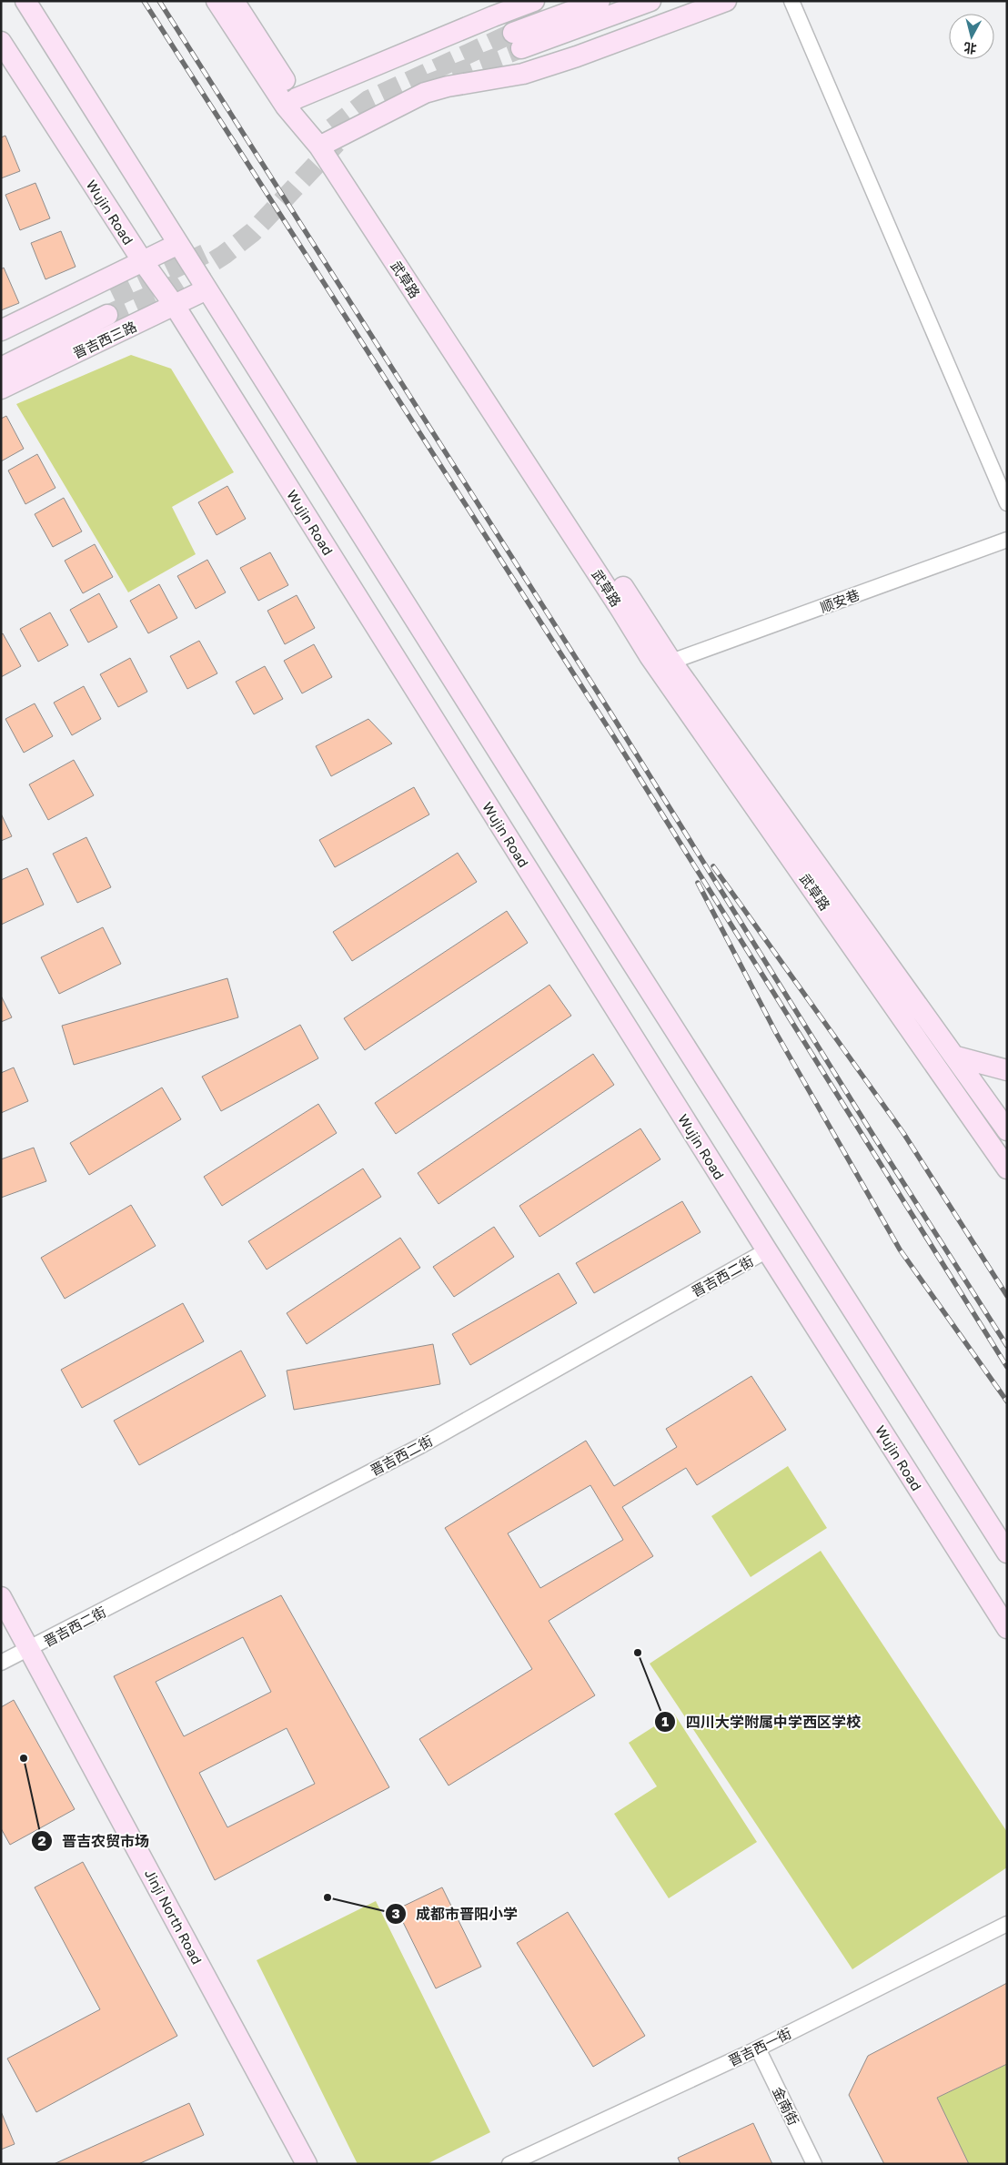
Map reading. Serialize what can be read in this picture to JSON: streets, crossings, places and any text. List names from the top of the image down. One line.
{"streets":{"street":["Wujin Road","武草路","晋吉西三路","顺安巷","晋吉西二街","Jinji North Road","晋吉西一街","金南街"]},"crossings":[["Wujin Road","晋吉西三路"],["Wujin Road","晋吉西二街"],["武草路","顺安巷"],["晋吉西二街","Jinji North Road"],["晋吉西一街","金南街"]],"places":["四川大学附属中学西区学校","晋吉农贸市场","成都市晋阳小学"],"north":"bottom"}
